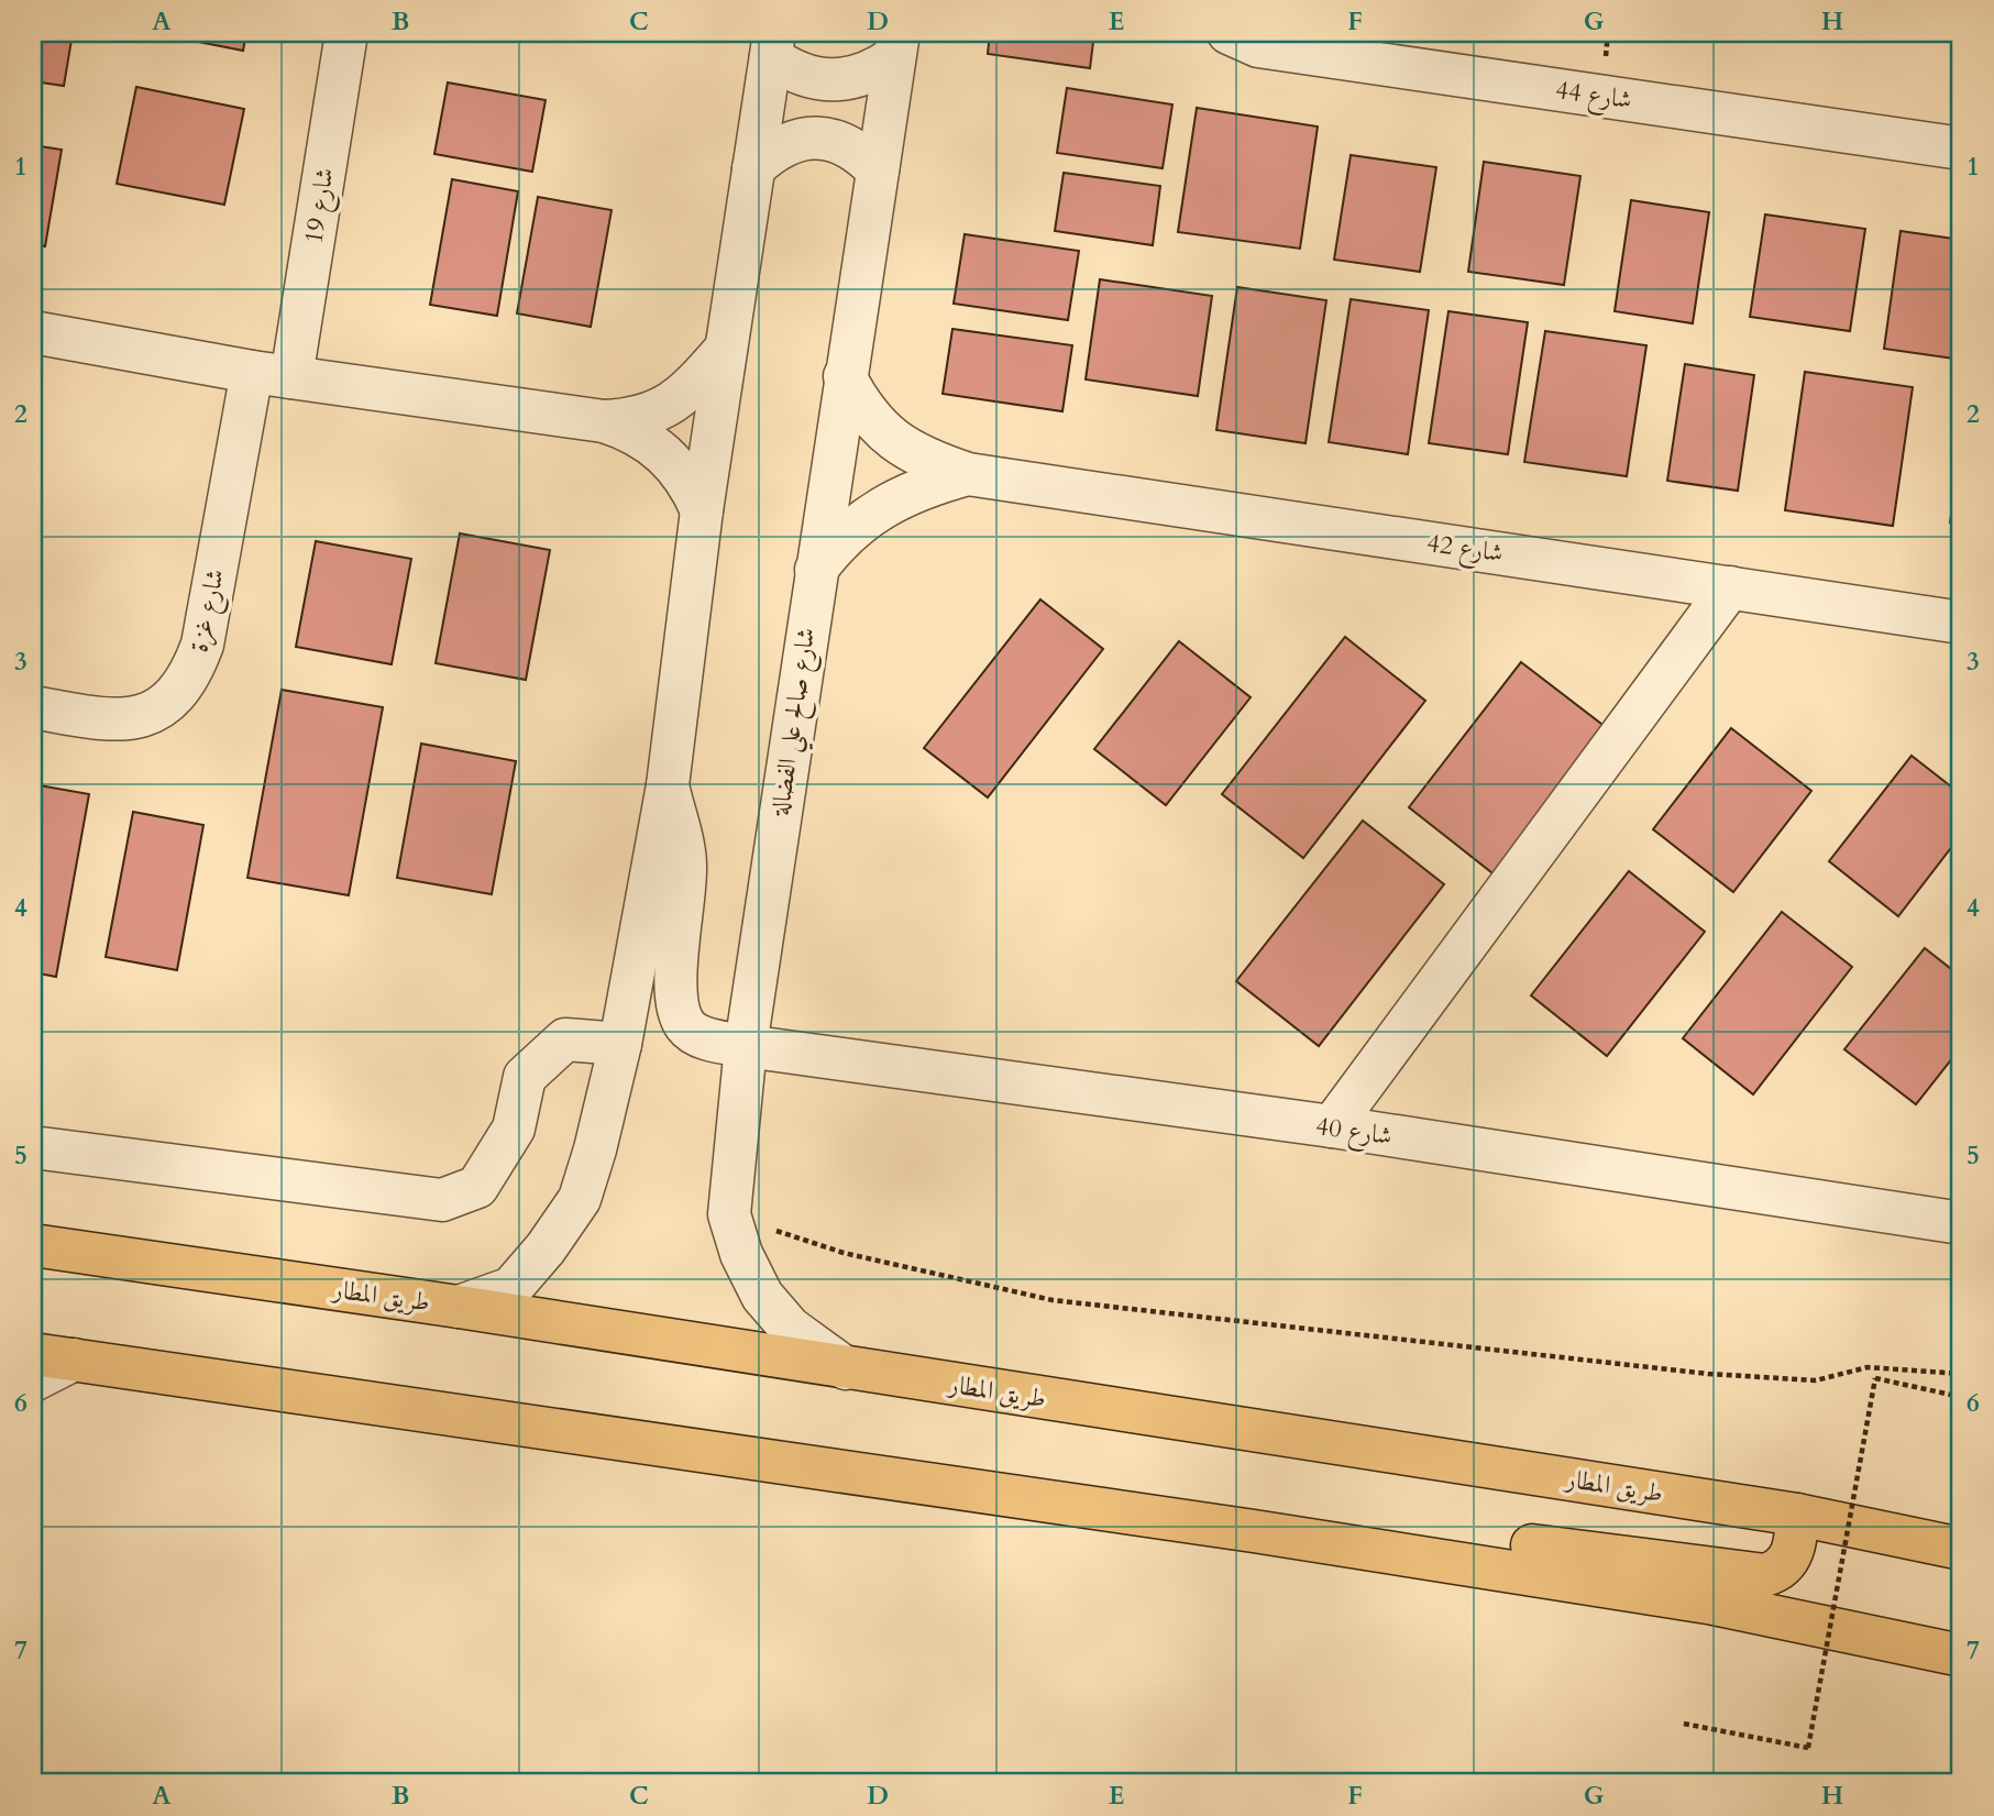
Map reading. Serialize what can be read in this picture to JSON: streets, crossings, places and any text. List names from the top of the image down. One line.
{"streets":{"highway":["طريق المطار"],"street":["شارع 44","شارع 19","شارع 42","شارع غزة","شارع صالح علي الفضالة","شارع 40"]},"crossings":[["شارع 19","شارع غزة"],["شارع 42","شارع صالح علي الفضالة"],["شارع صالح علي الفضالة","شارع 40"],["شارع صالح علي الفضالة","طريق المطار"]],"grid":{"columns":["A","B","C","D","E","F","G","H"],"rows":["1","2","3","4","5","6","7"]}}
